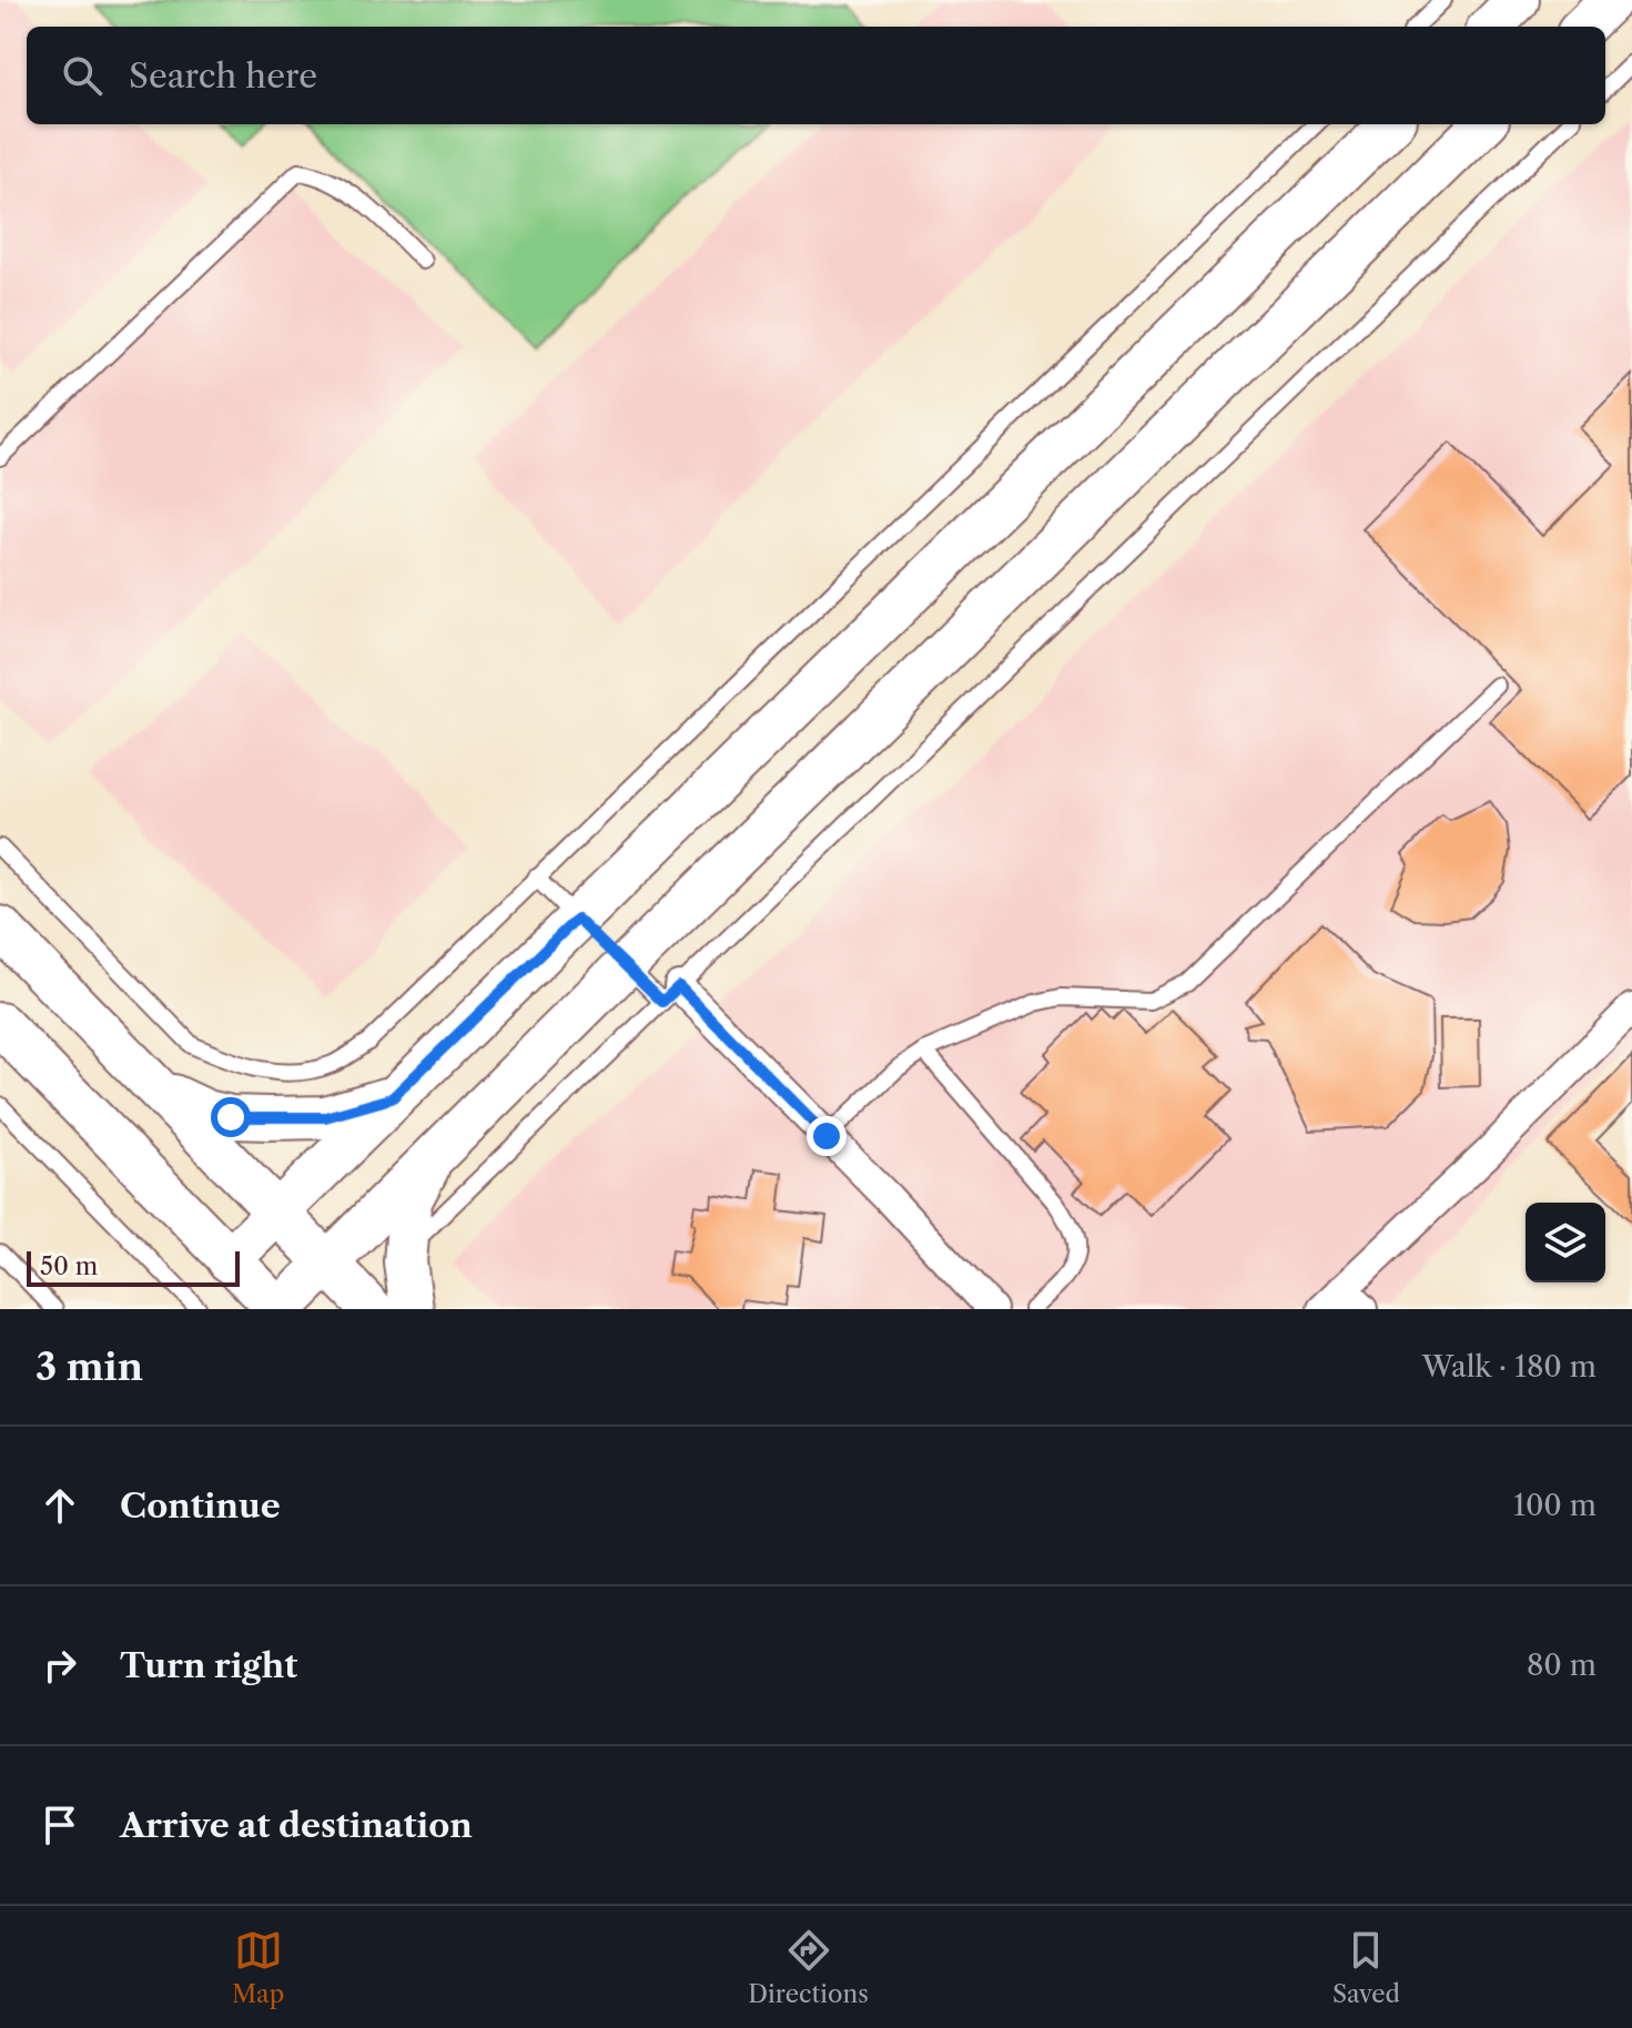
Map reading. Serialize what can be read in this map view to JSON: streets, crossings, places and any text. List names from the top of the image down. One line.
{"scale_bar":"50 m","page":{"search":"Search here","scale":"50 m","heading":["3 min","Walk · 180 m"],"list":[["Continue","100 m"],["Turn right","80 m"],"Arrive at destination"],"nav":["Map","Directions","Saved"]}}
